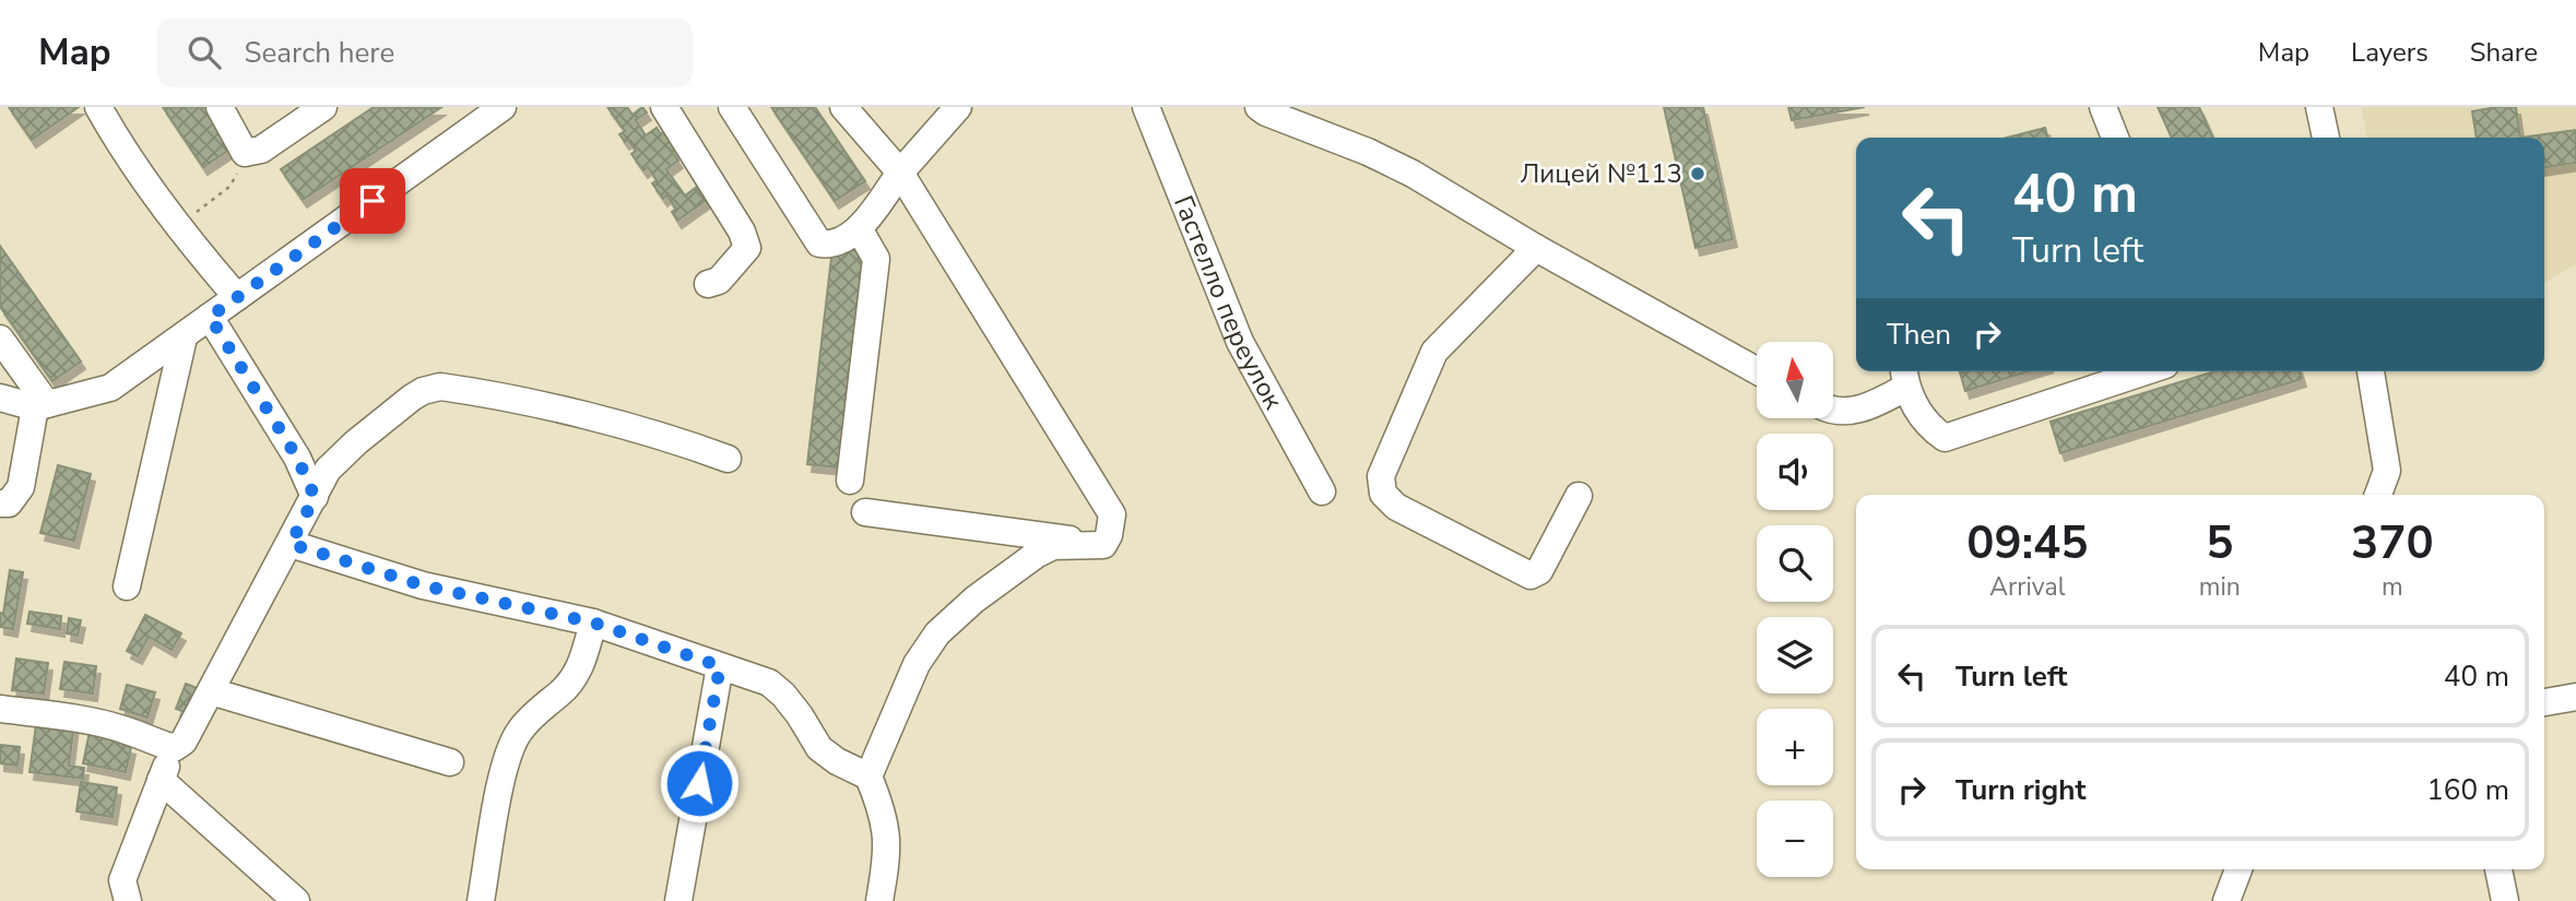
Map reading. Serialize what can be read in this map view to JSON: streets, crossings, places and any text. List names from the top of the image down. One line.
{"streets":{"street":["Гастелло переулок"]},"places":["Лицей №113"],"north":"top","page":{"header":"Map","search":"Search here","nav":["Map","Layers","Share"],"turn":["40 m","Turn left"],"then":"Then","map_buttons":["+","−"],"eta":["09:45","Arrival","5","min","370","m"],"list":[{"name":"Turn left","value":"40 m"},{"name":"Turn right","value":"160 m"}]}}
